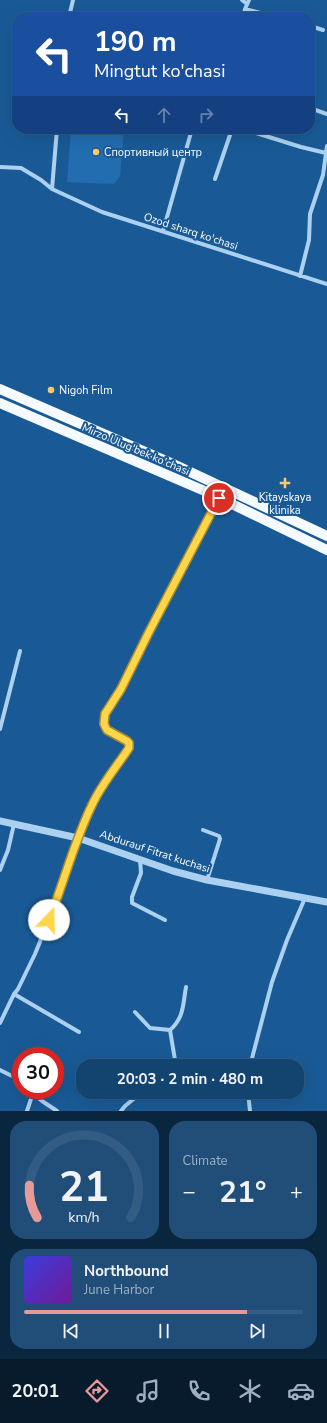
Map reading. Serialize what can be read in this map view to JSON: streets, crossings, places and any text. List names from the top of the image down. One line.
{"streets":{"main road":["Mirzo Ulug'bek ko'chasi"],"street":["Ozod sharq ko'chasi","Abdurauf Fitrat kuchasi"]},"places":{"other":["Спортивный центр","Nigoh Film"],"health":["Kitayskaya klinika"]},"page":{"turn":["190 m","Mingtut ko'chasi"],"limit":"30","trip":"20:03 · 2 min · 480 m","tile":"Climate","heat":["−","21°","+"],"song":["Northbound","June Harbor"],"tabs":"20:01","gauge":["21","km/h"]}}
